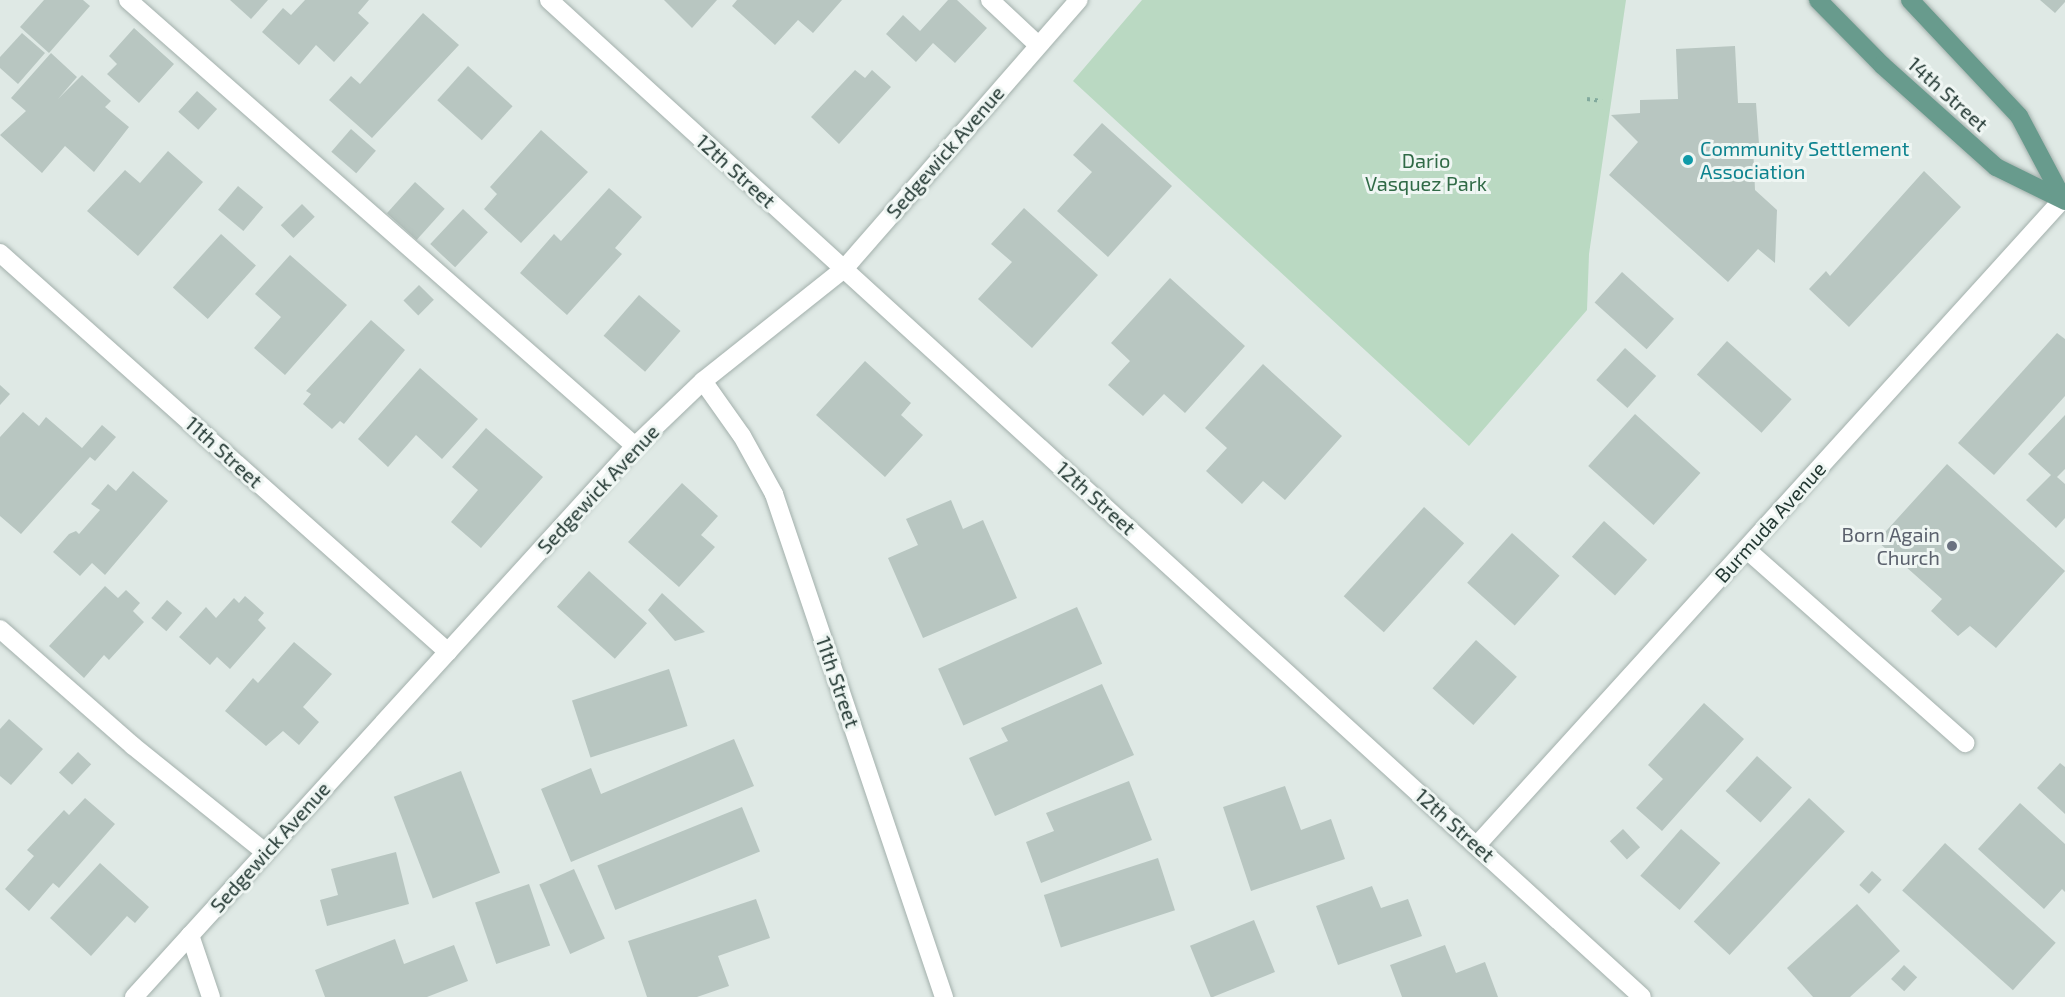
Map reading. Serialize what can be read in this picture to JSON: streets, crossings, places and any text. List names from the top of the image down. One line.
{"streets":{"main road":["14th Street"],"street":["Sedgewick Avenue","12th Street","11th Street","Burmuda Avenue"]},"crossings":[["14th Street","Burmuda Avenue"],["Sedgewick Avenue","12th Street"],["Sedgewick Avenue","11th Street"],["12th Street","Burmuda Avenue"]],"parks":["Dario Vasquez Park"],"places":["Community Settlement Association","Born Again Church"]}
